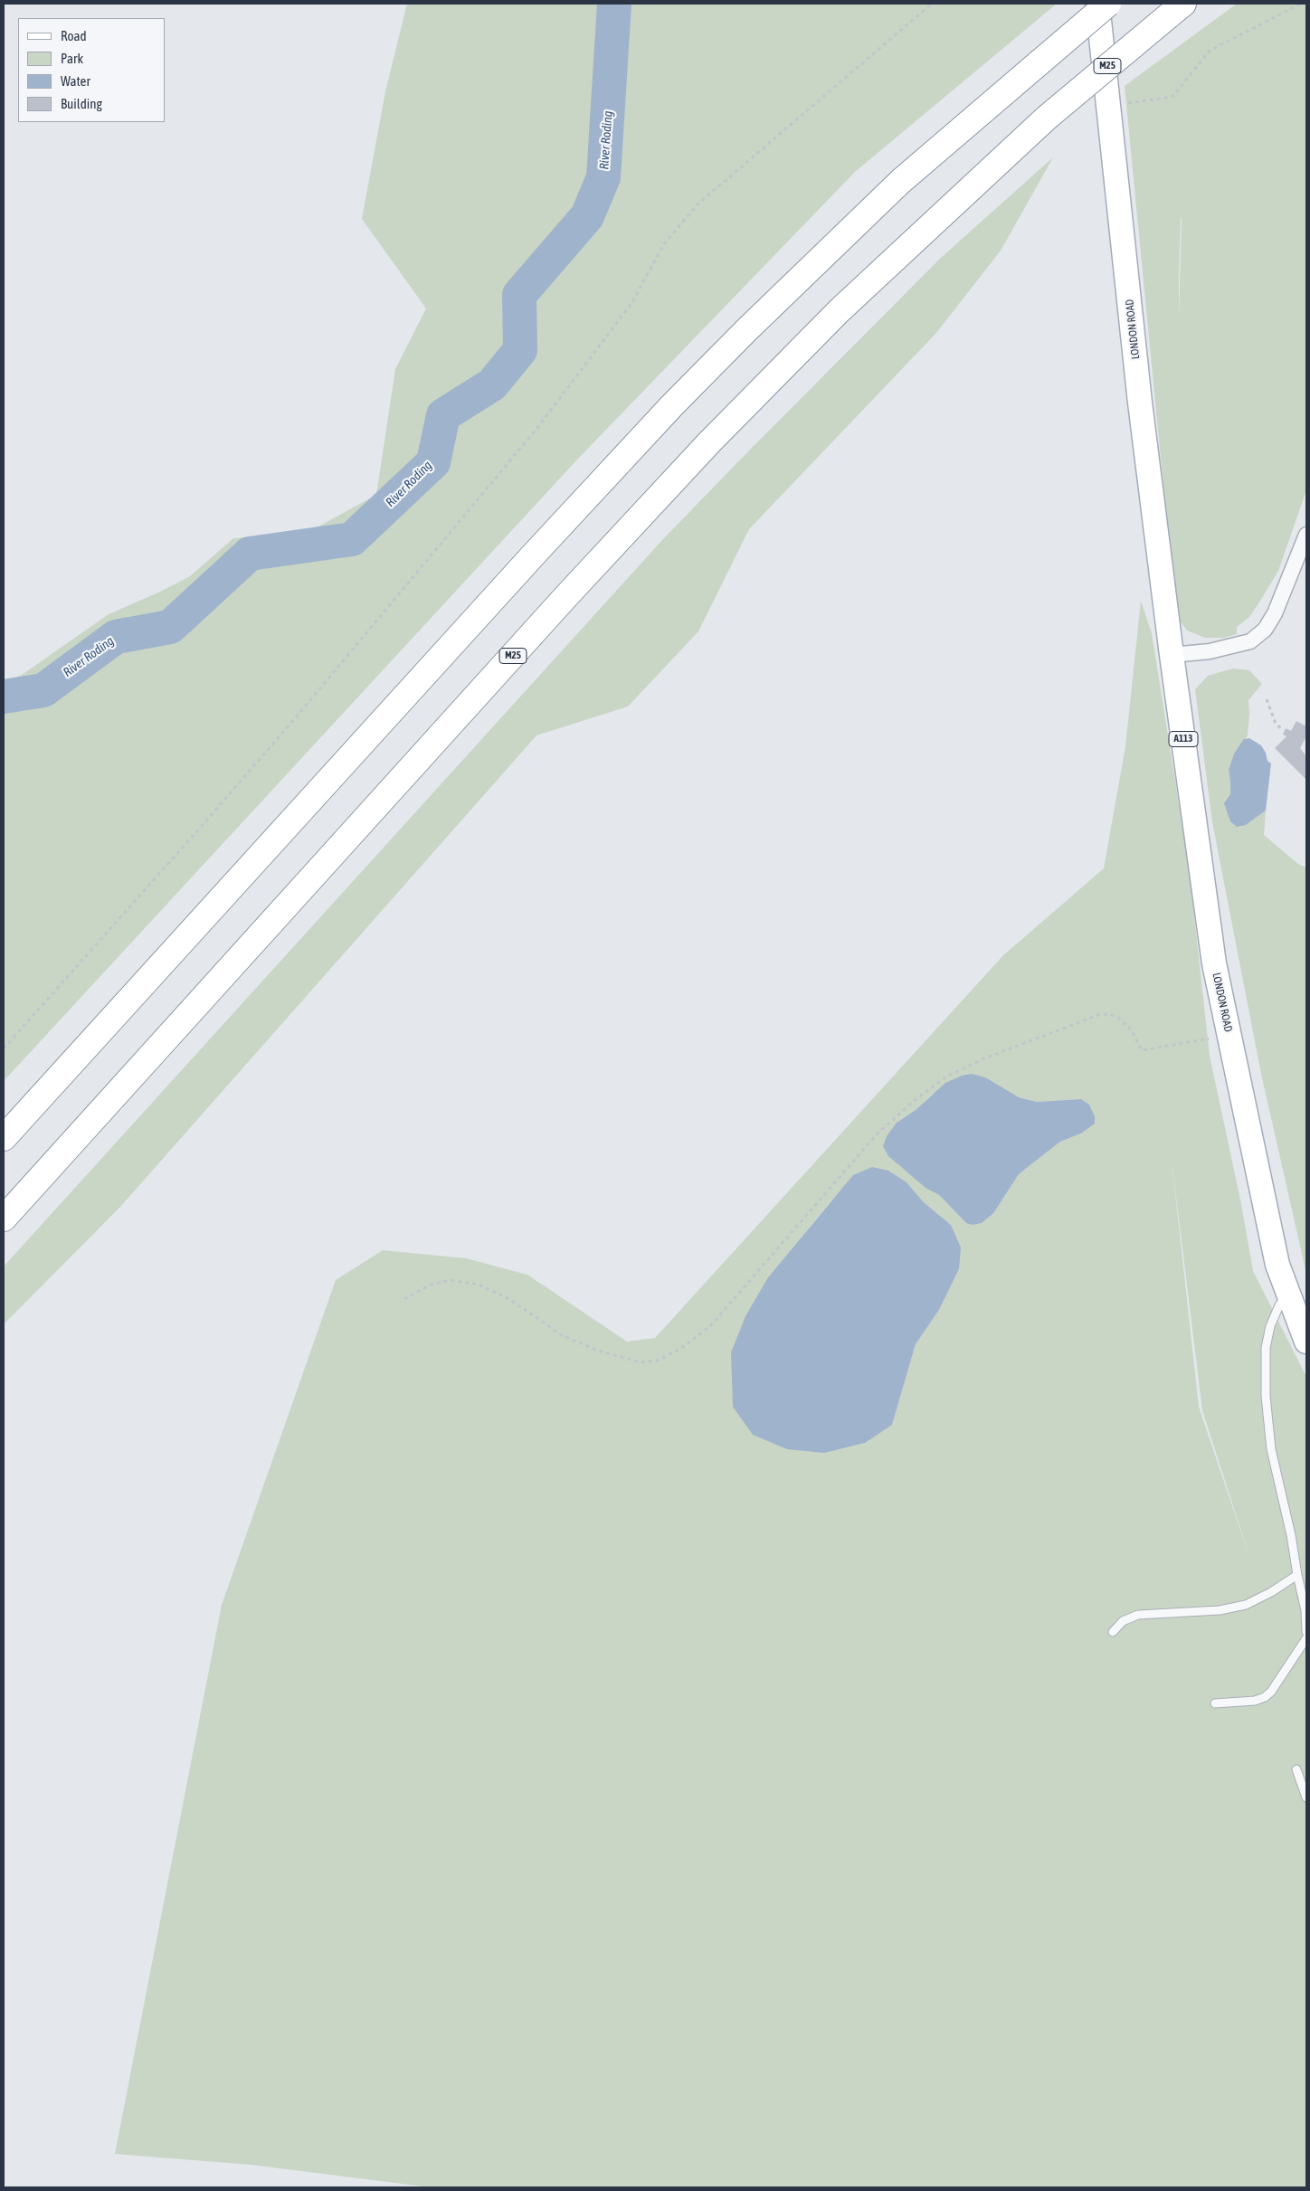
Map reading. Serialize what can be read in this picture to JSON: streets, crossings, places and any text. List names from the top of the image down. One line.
{"streets":{"highway":["M25"],"main road":["LONDON ROAD","A113"]},"water":["River Roding"],"legend":["Road","Park","Water","Building"]}
